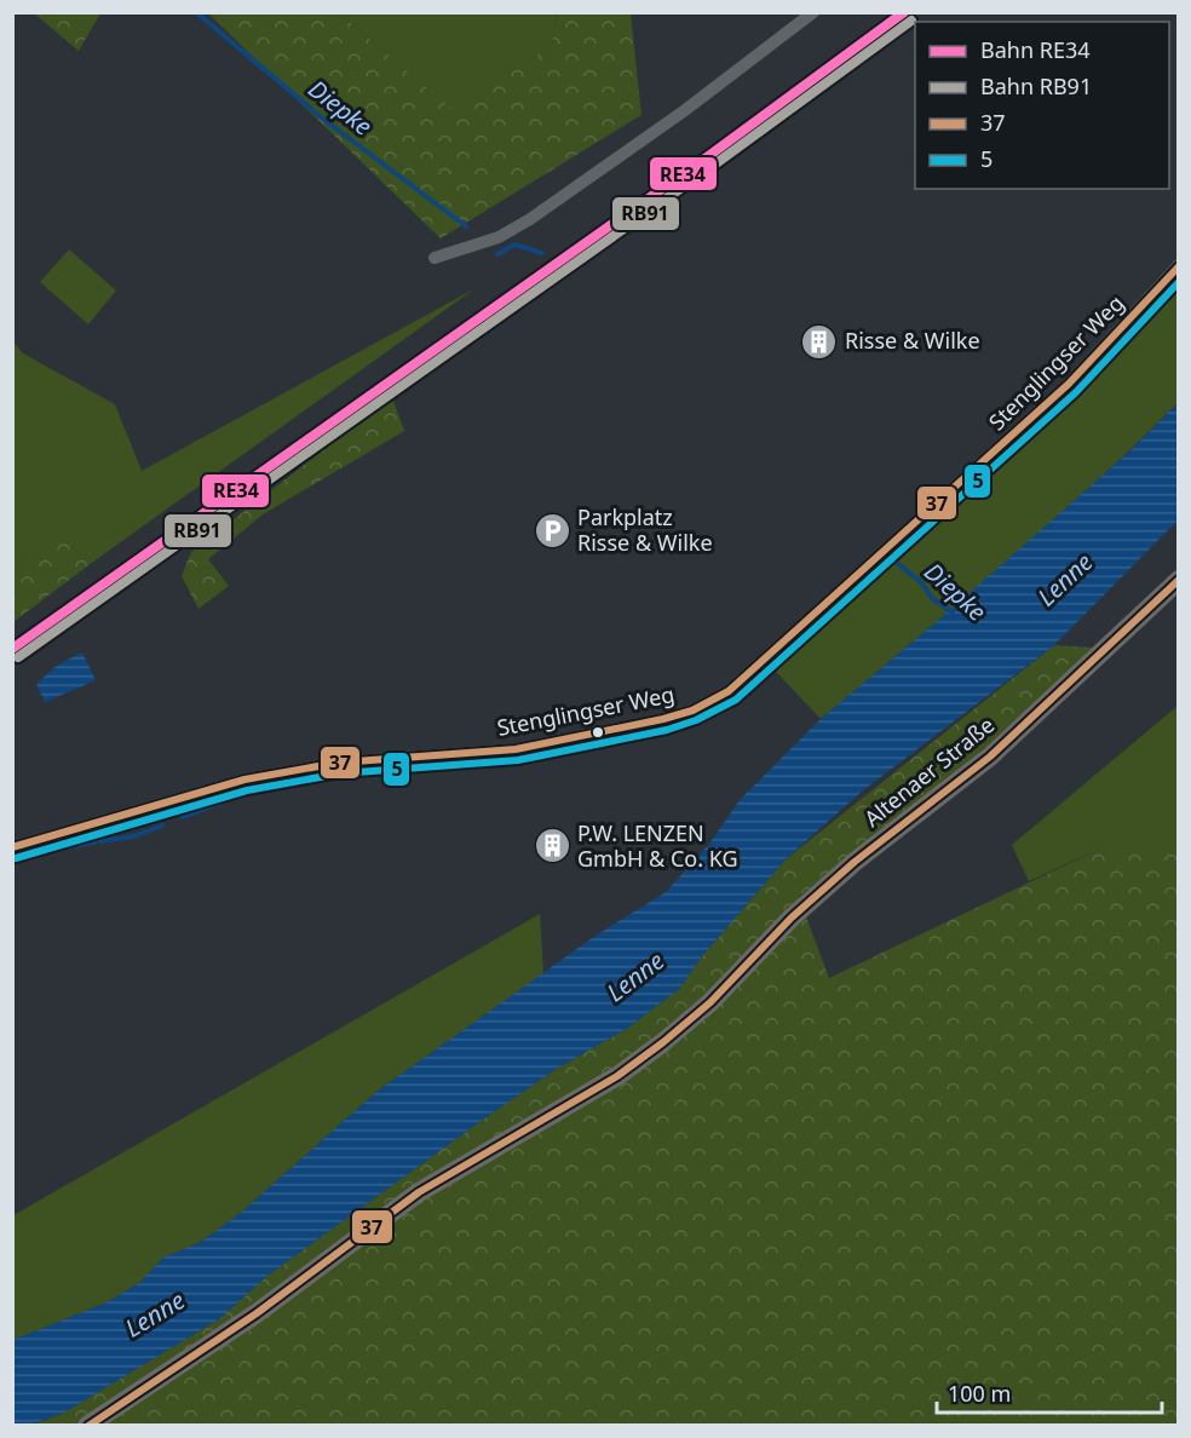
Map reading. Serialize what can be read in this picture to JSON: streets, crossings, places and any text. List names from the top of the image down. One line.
{"streets":{"main road":["Altenaer Straße"],"street":["Stenglingser Weg"]},"water":["Diepke","Lenne"],"places":{"building":["Risse & Wilke","P.W. LENZEN GmbH & Co. KG"],"parking":["Parkplatz Risse & Wilke"]},"lines":["rail line RE34","rail line RB91","transit line 37","transit line 5"],"legend":["Bahn RE34","Bahn RB91","37","5"],"scale_bar":"100 m"}
